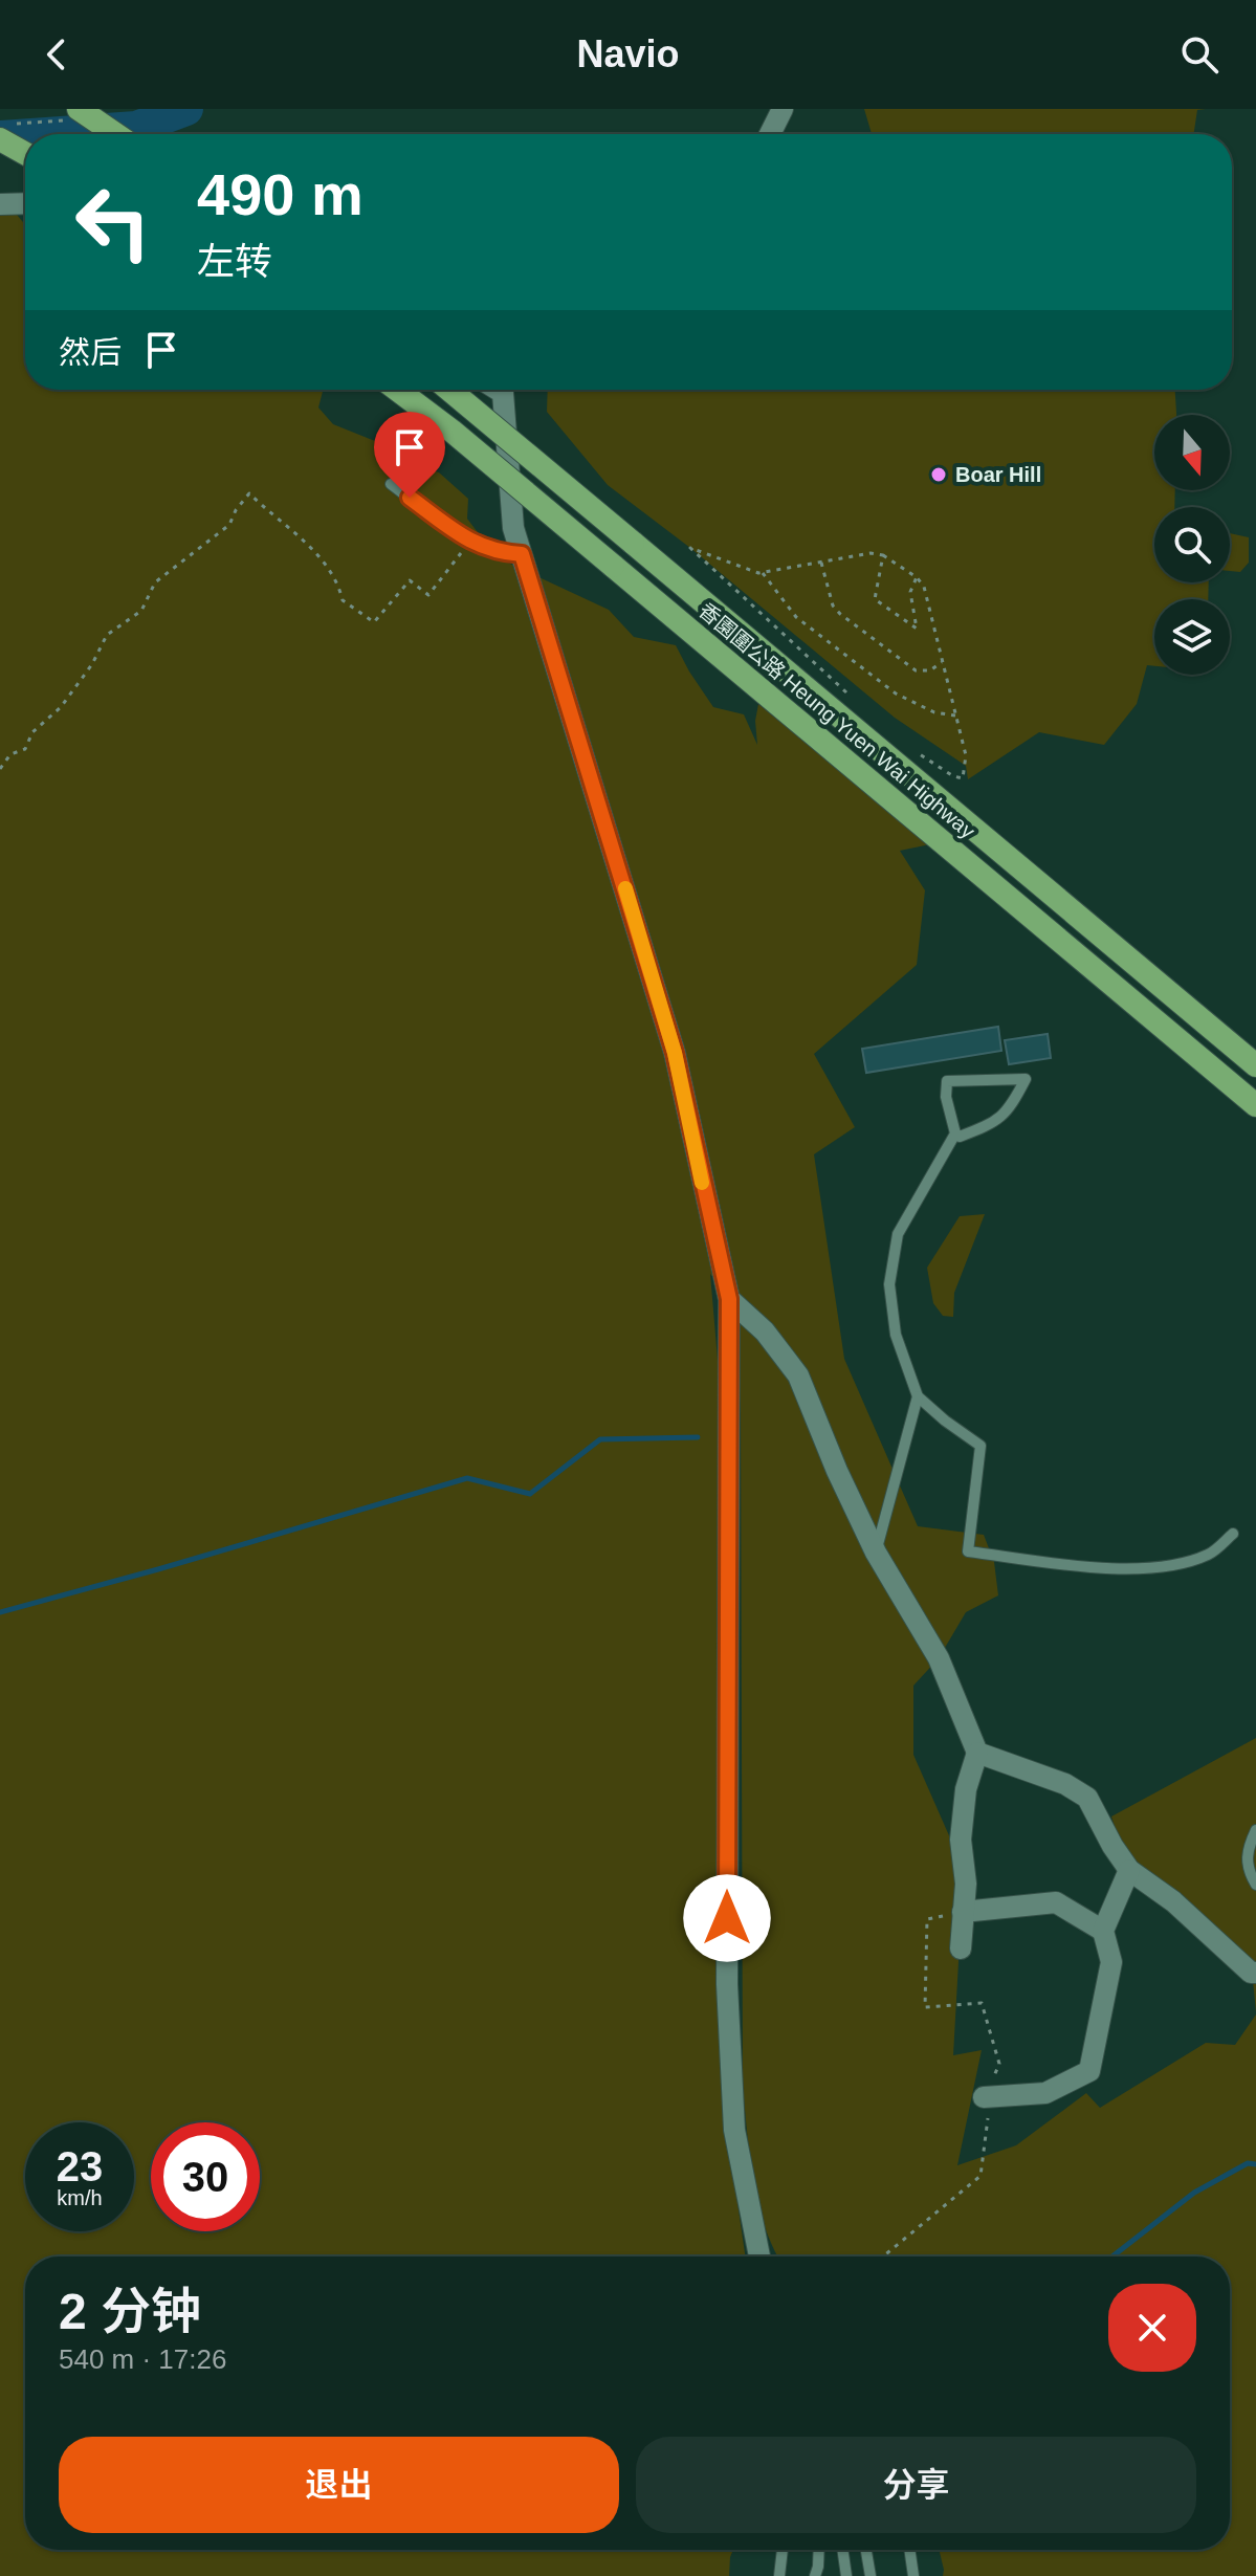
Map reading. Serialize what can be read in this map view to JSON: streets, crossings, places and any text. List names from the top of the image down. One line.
{"streets":{"highway":["香園圍公路 Heung Yuen Wai Highway"]},"places":["Boar Hill"],"north":"bottom","page":{"header":"Navio","turn":["490 m","左转"],"then":"然后","speed":"23 km/h","limit":"30","heading":["2 分钟","540 m · 17:26"],"buttons":["退出","分享"]}}
